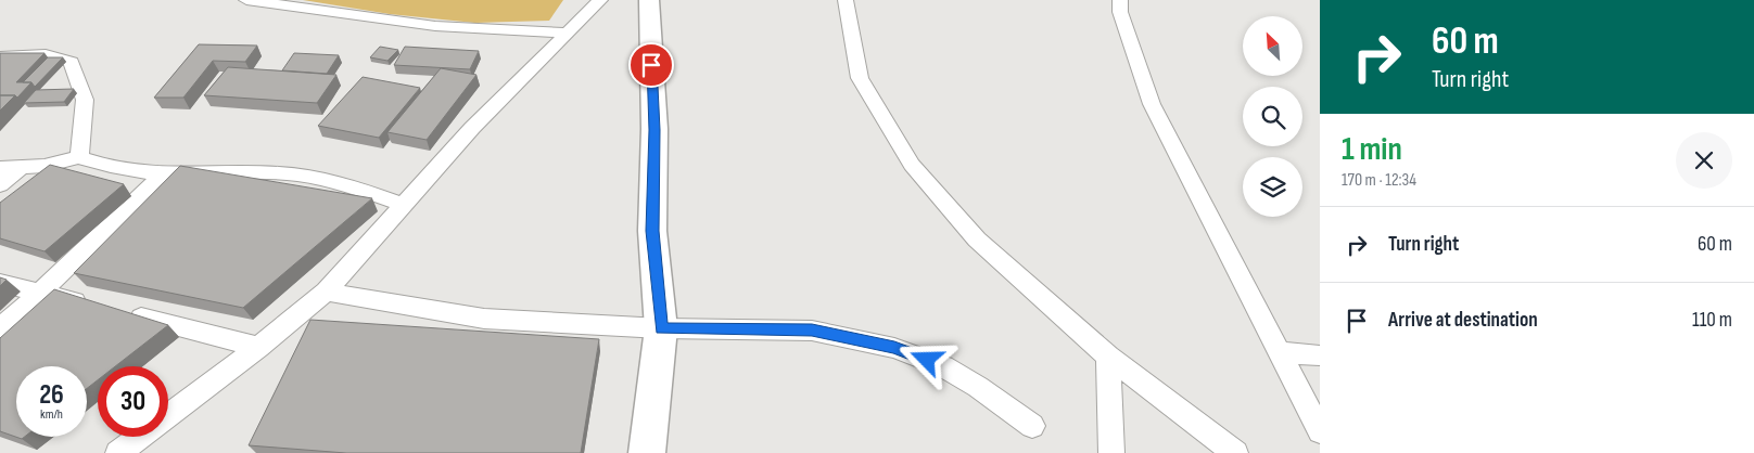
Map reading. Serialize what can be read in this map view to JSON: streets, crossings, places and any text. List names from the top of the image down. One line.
{"north":"top left","page":{"turn":["60 m","Turn right"],"heading":["1 min","170 m · 12:34"],"list":[{"name":"Turn right","value":"60 m"},{"name":"Arrive at destination","value":"110 m"}],"speed":"26 km/h","limit":"30"}}
